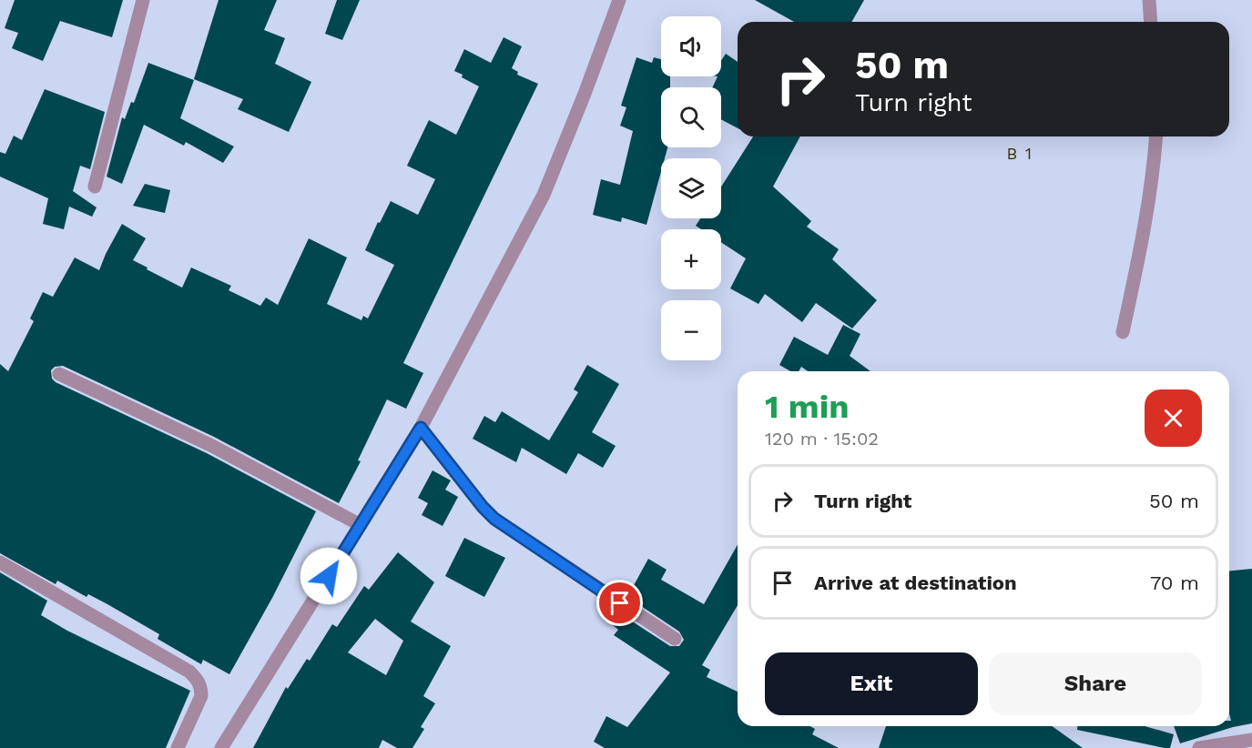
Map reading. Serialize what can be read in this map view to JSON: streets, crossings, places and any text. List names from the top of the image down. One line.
{"districts":["B 1"],"page":{"map_buttons":["+","−"],"turn":["50 m","Turn right"],"heading":["1 min","120 m · 15:02"],"list":[{"name":"Turn right","value":"50 m"},{"name":"Arrive at destination","value":"70 m"}],"buttons":["Exit","Share"]}}
